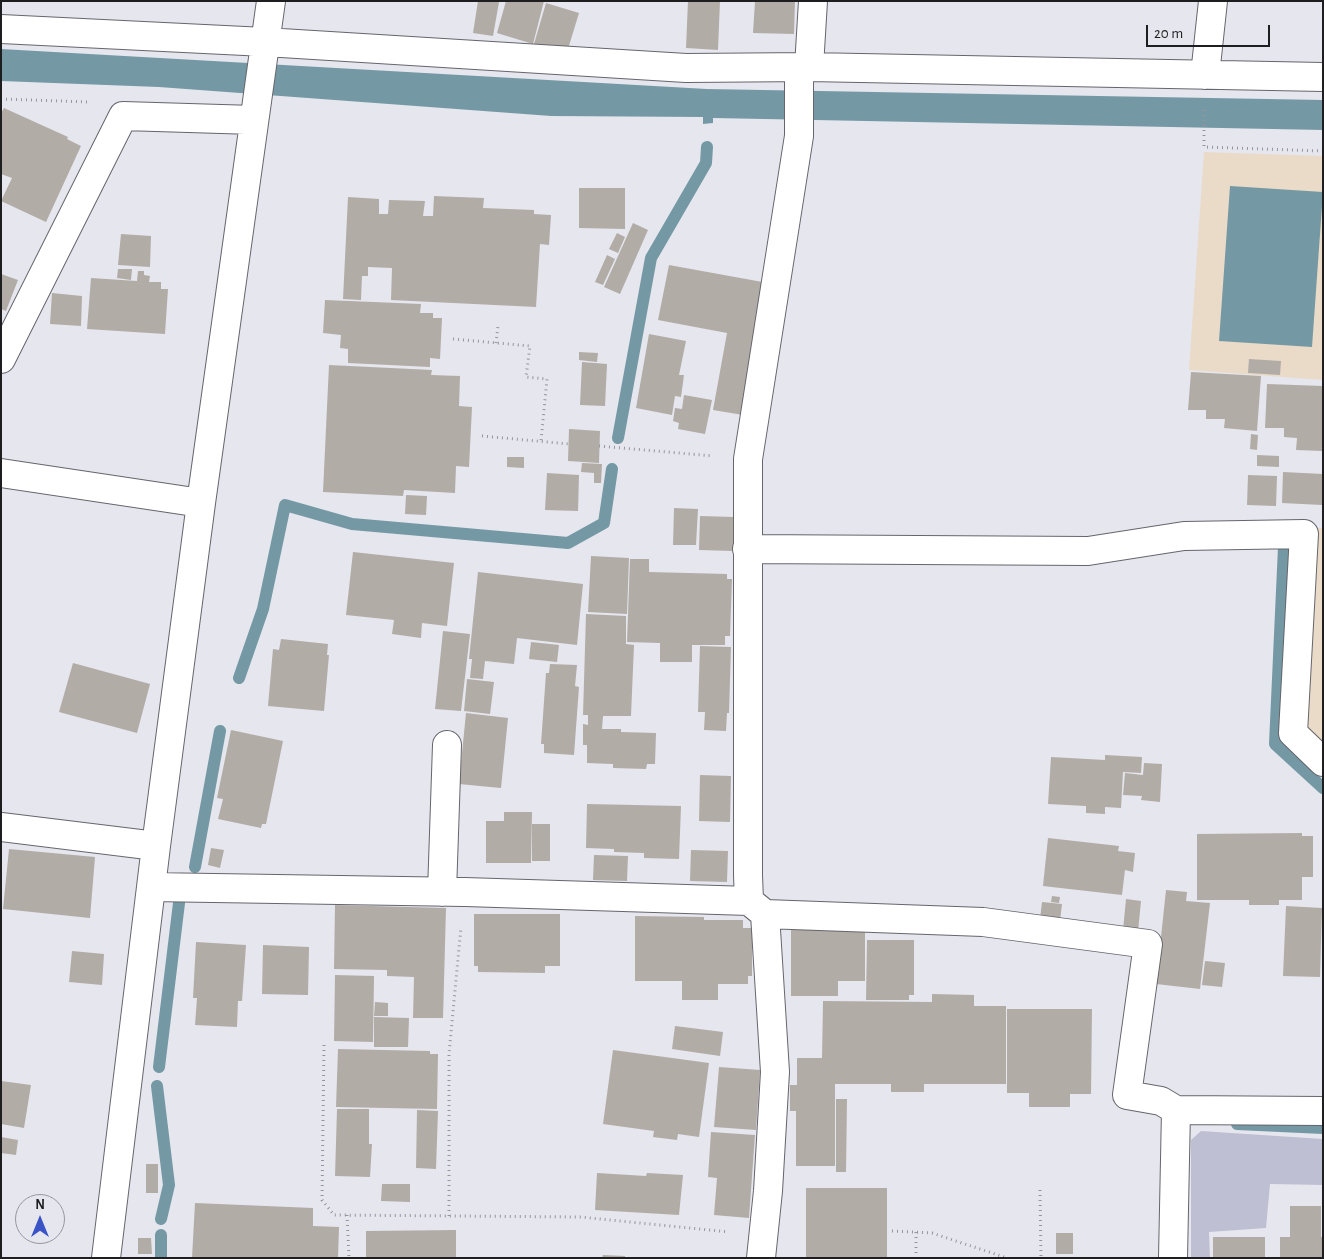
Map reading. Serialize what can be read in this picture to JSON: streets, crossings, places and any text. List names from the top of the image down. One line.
{"scale_bar":"20 m","north":"top"}
